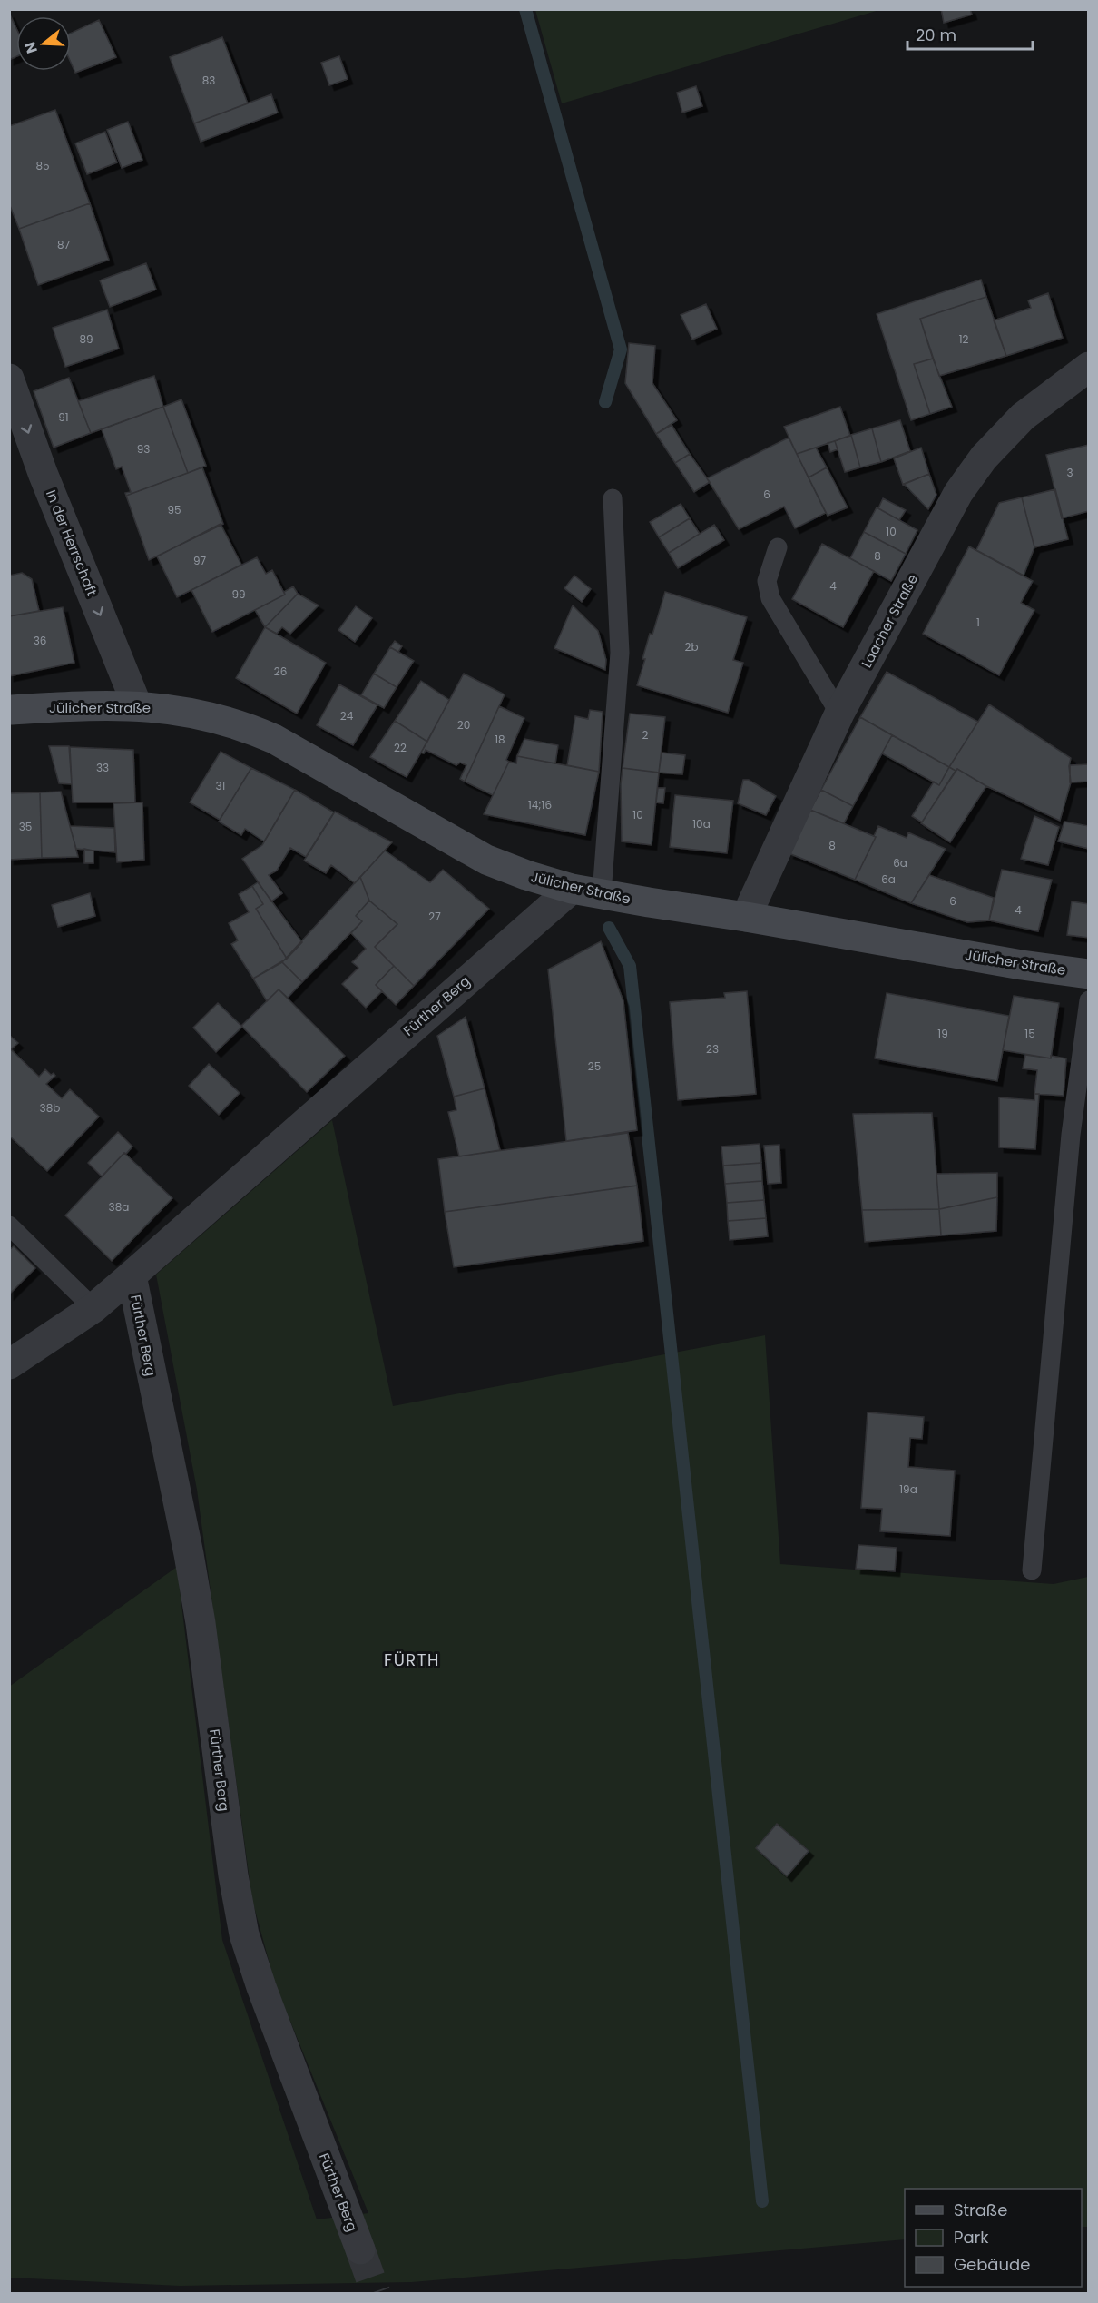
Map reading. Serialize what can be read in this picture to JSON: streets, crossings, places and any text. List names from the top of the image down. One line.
{"streets":{"street":["In der Herrschaft","Laacher Straße","Jülicher Straße","Fürther Berg"]},"crossings":[["In der Herrschaft","Jülicher Straße"],["Laacher Straße","Jülicher Straße"],["Jülicher Straße","Fürther Berg"]],"one_way":["In der Herrschaft"],"districts":["FÜRTH"],"house_numbers":["83","85","87","89","12","91","93","3","6","95","10","8","97","4","99","1","36","2b","26","24","20","2","18","22","33","31","14;16","10","10a","35","8","6a","6a","6","4","27","19","15","23","25","38b","38a","19a"],"legend":["Straße","Park","Gebäude"],"scale_bar":"20 m","north":"left"}
